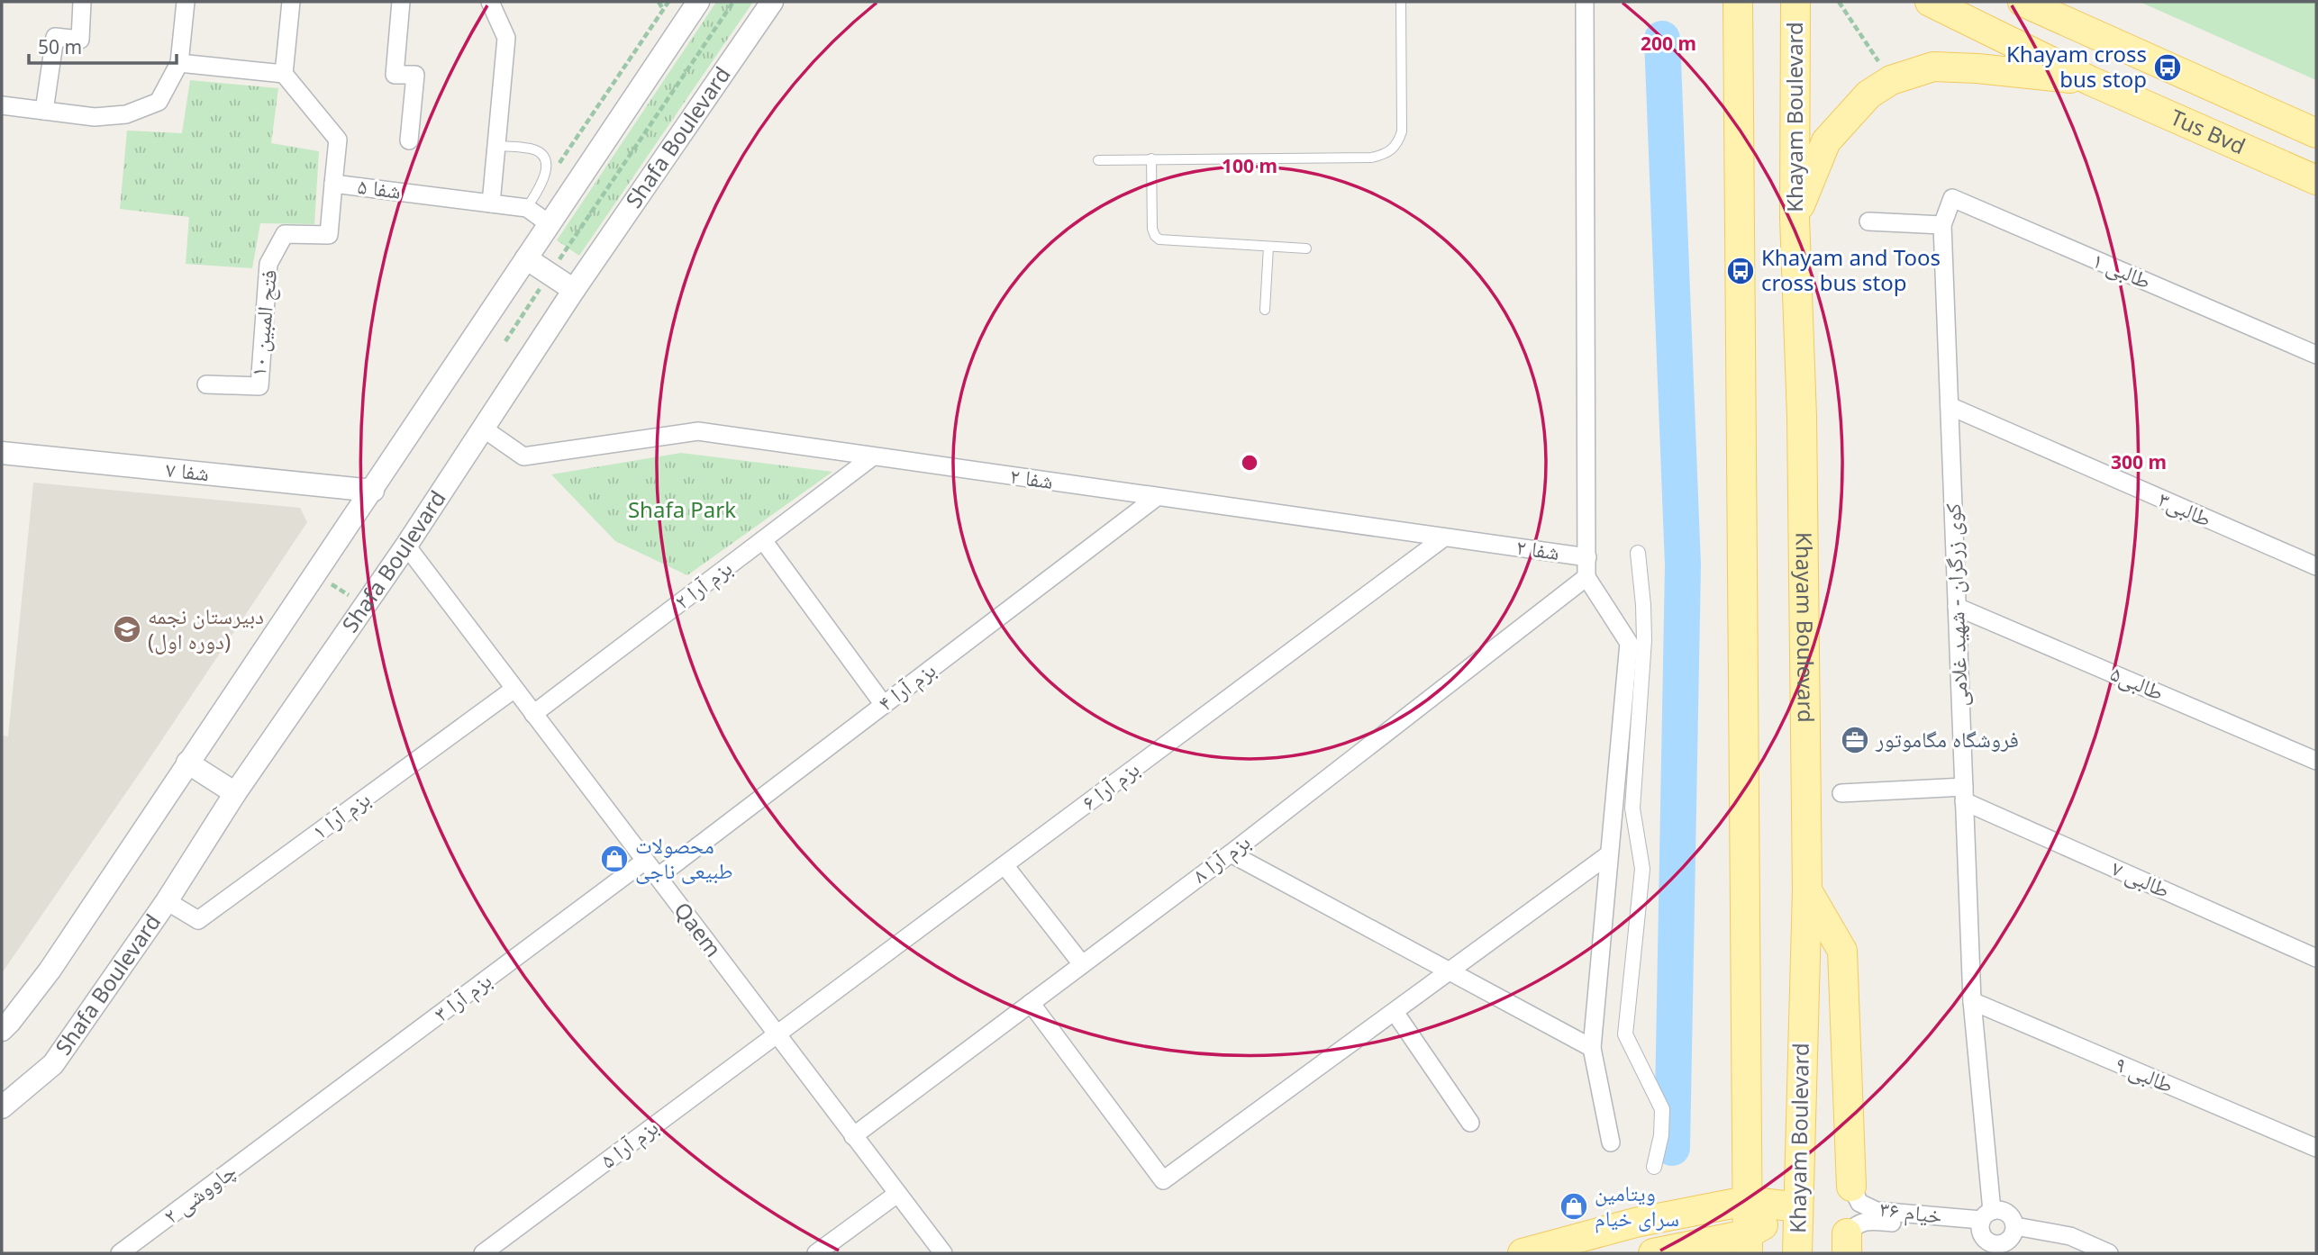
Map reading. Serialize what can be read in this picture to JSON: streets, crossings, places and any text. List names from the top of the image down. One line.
{"streets":{"main road":["Khayam Boulevard","Tus Bvd"],"street":["Shafa Boulevard","شفا ۵","طالبی ۱","فتح المبین ۱۰","شفا ۷","شفا ۲","طالبی۳","بزم آرا ۲","کوی زرگران - شهید غلامی","طالبی۵","بزم آرا ۴","بزم آرا ۶","بزم آرا ۱","بزم آرا ۸","طالبی ۷","Qaem","بزم آرا ۳","طالبی ۹","بزم آرا ۵","چاووشی ۲","خیام ۳۶"]},"crossings":[["Shafa Boulevard","شفا ۲"],["Shafa Boulevard","بزم آرا ۱"],["Shafa Boulevard","Qaem"],["شفا ۵","فتح المبین ۱۰"],["طالبی ۱","کوی زرگران - شهید غلامی"],["شفا ۲","بزم آرا ۲"],["شفا ۲","بزم آرا ۴"],["شفا ۲","بزم آرا ۶"],["طالبی۳","کوی زرگران - شهید غلامی"],["بزم آرا ۲","Qaem"],["کوی زرگران - شهید غلامی","طالبی۵"],["کوی زرگران - شهید غلامی","طالبی ۷"],["کوی زرگران - شهید غلامی","طالبی ۹"],["کوی زرگران - شهید غلامی","خیام ۳۶"],["بزم آرا ۴","Qaem"],["بزم آرا ۶","Qaem"],["بزم آرا ۶","بزم آرا ۵"],["بزم آرا ۱","Qaem"],["بزم آرا ۸","Qaem"],["Qaem","بزم آرا ۳"],["Qaem","بزم آرا ۵"],["بزم آرا ۳","چاووشی ۲"]],"parks":["Shafa Park"],"places":{"bus stop":["Khayam cross bus stop","Khayam and Toos cross bus stop"],"school or university":["دبیرستان نجمه (دوره اول)"],"office":["فروشگاه مگاموتور"],"shop":["محصولات طبیعی ناجی","ویتامین سرای خیام"]},"scale_bar":"50 m","rings":["200 m","100 m","300 m"]}
